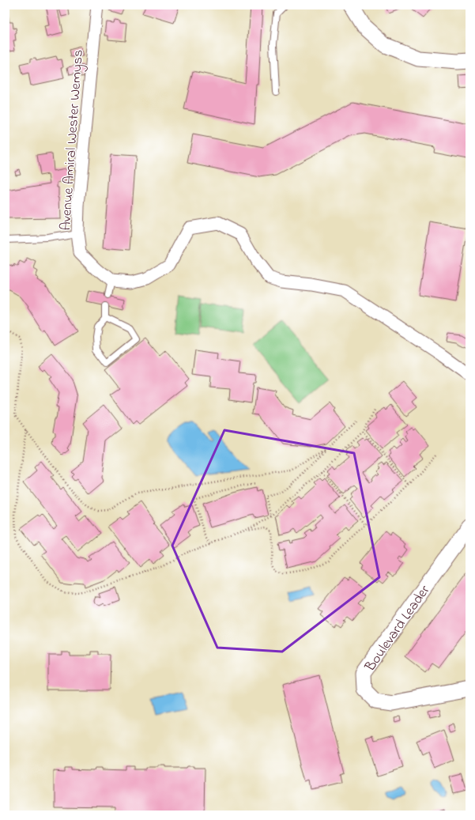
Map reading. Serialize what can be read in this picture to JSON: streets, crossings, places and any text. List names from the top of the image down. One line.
{"streets":{"street":["Avenue Amiral Wester Wemyss","Boulevard Leader"]}}
